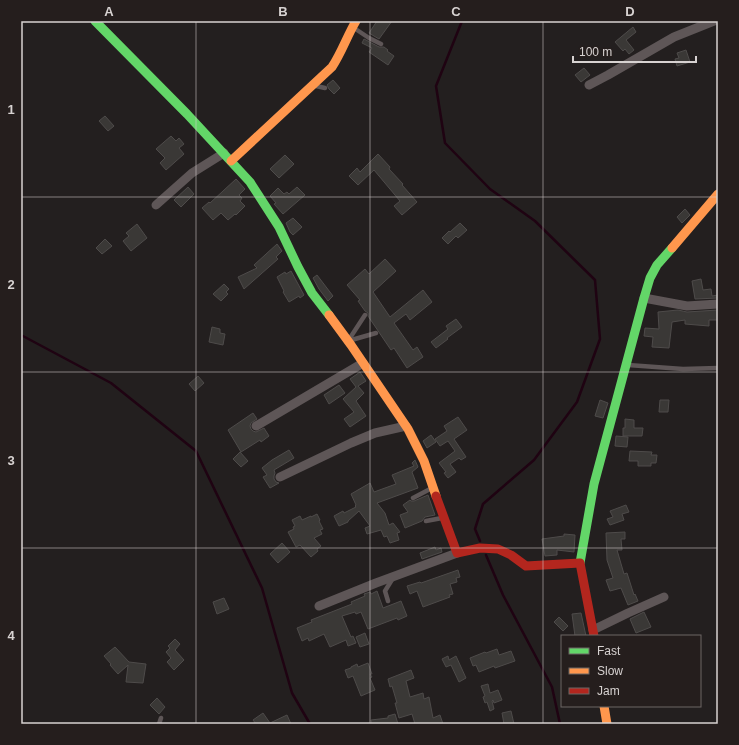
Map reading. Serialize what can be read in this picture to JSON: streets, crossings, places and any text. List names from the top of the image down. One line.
{"legend":["Fast","Slow","Jam"],"scale_bar":"100 m","grid":{"columns":["A","B","C","D"],"rows":["1","2","3","4"]}}
